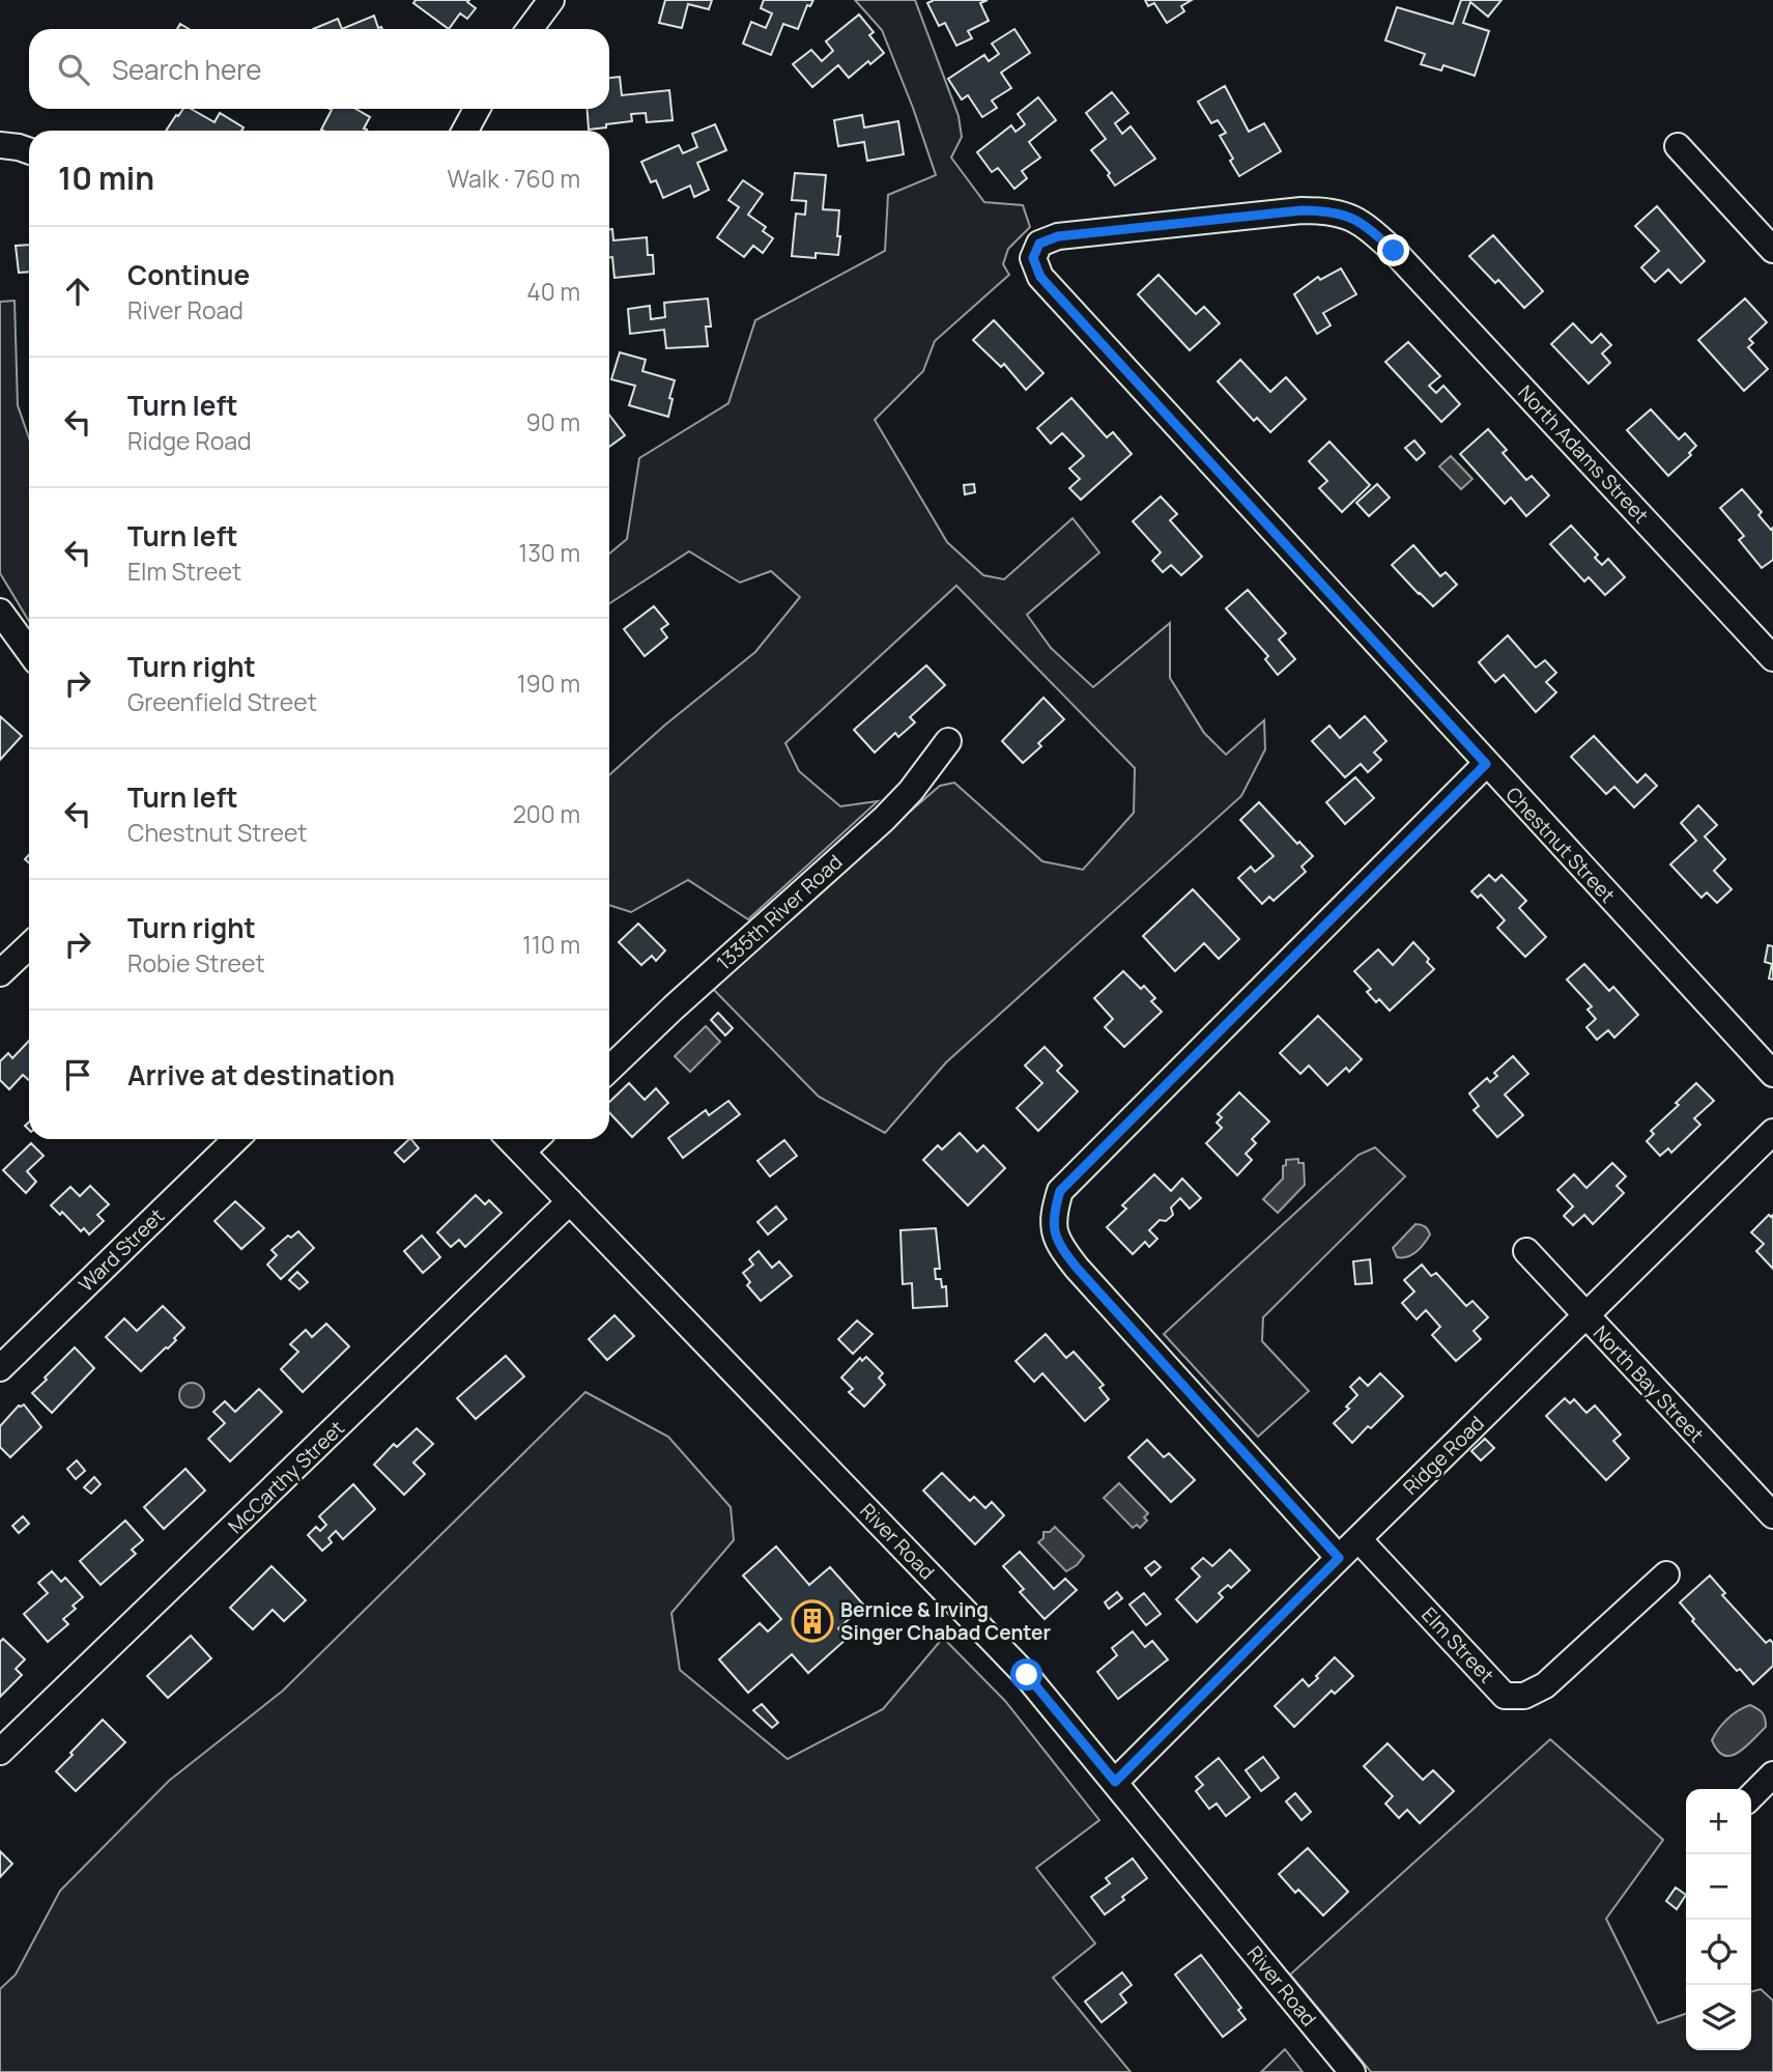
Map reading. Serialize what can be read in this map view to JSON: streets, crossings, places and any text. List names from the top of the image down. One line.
{"streets":{"street":["North Adams Street","Chestnut Street","1335th River Road","Ward Street","North Bay Street","Ridge Road","McCarthy Street","River Road","Elm Street"]},"crossings":[["North Adams Street","Chestnut Street"],["North Bay Street","Ridge Road"],["Ridge Road","River Road"],["Ridge Road","Elm Street"],["McCarthy Street","River Road"]],"places":{"building":["Bernice & Irving Singer Chabad Center"]},"page":{"search":"Search here","heading":["10 min","Walk · 760 m"],"list":[["Continue","River Road","40 m"],["Turn left","Ridge Road","90 m"],["Turn left","Elm Street","130 m"],["Turn right","Greenfield Street","190 m"],["Turn left","Chestnut Street","200 m"],["Turn right","Robie Street","110 m"],"Arrive at destination"],"map_buttons":["+","−"]}}
